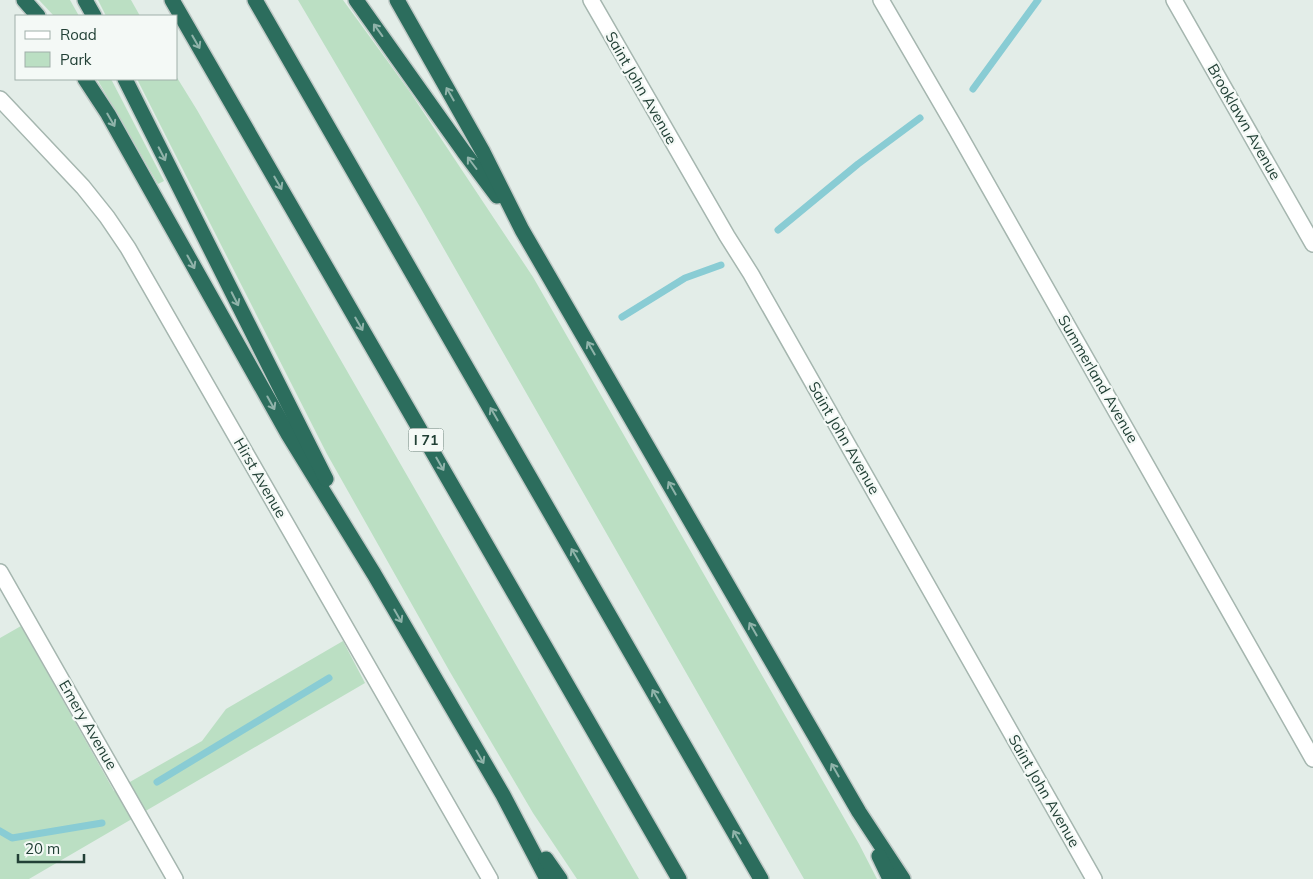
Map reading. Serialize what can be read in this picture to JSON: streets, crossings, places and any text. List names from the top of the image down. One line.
{"streets":{"highway":["I 71"],"street":["Saint John Avenue","Brooklawn Avenue","Summerland Avenue","Hirst Avenue","Emery Avenue"]},"legend":["Road","Park"],"scale_bar":"20 m"}
